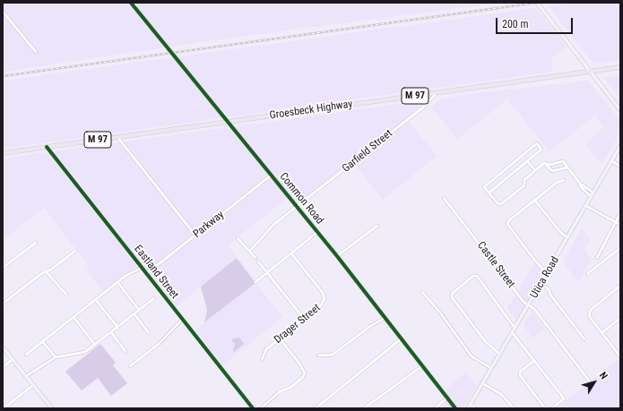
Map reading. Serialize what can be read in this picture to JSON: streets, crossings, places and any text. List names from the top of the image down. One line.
{"streets":{"main road":["M 97","Groesbeck Highway","Utica Road"],"street":["Garfield Street","Common Road","Parkway","Castle Street","Eastland Street","Drager Street"]},"crossings":[["Groesbeck Highway","Garfield Street"],["Groesbeck Highway","Common Road"],["Groesbeck Highway","Eastland Street"],["Garfield Street","Common Road"],["Common Road","Parkway"],["Parkway","Eastland Street"],["Castle Street","Utica Road"]],"scale_bar":"200 m","north":"top right"}
